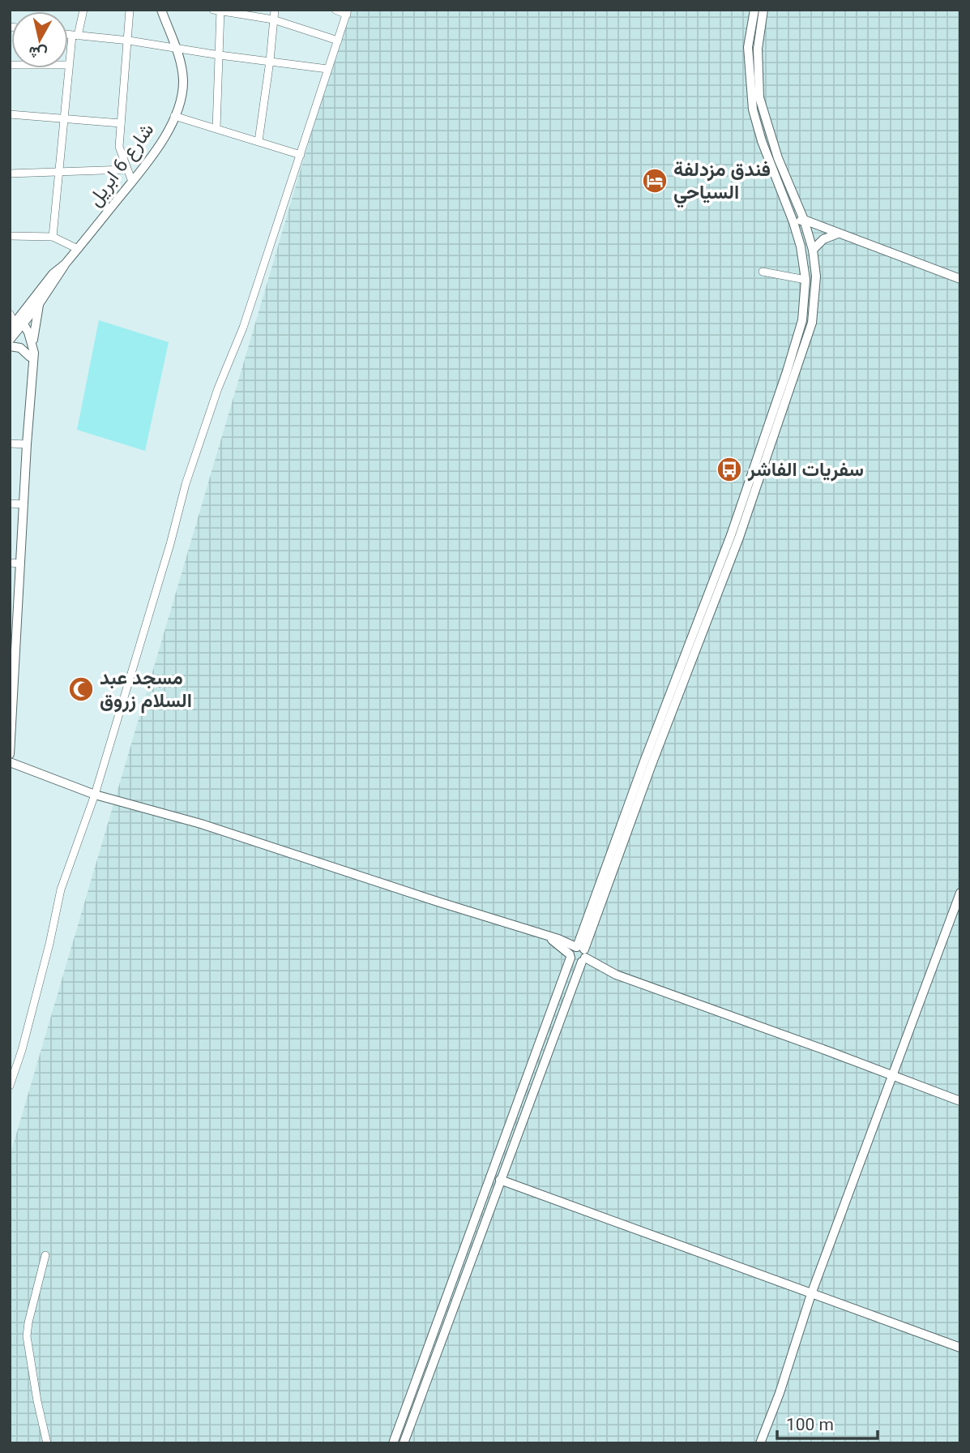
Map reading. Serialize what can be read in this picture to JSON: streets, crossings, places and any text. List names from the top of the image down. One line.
{"streets":{"street":["شارع 6 ابريل"]},"places":{"hotel":["فندق مزدلفة السياحي"],"bus stop":["سفريات الفاشر"],"mosque":["مسجد عبد السلام زروق"]},"scale_bar":"100 m","north":"bottom"}
